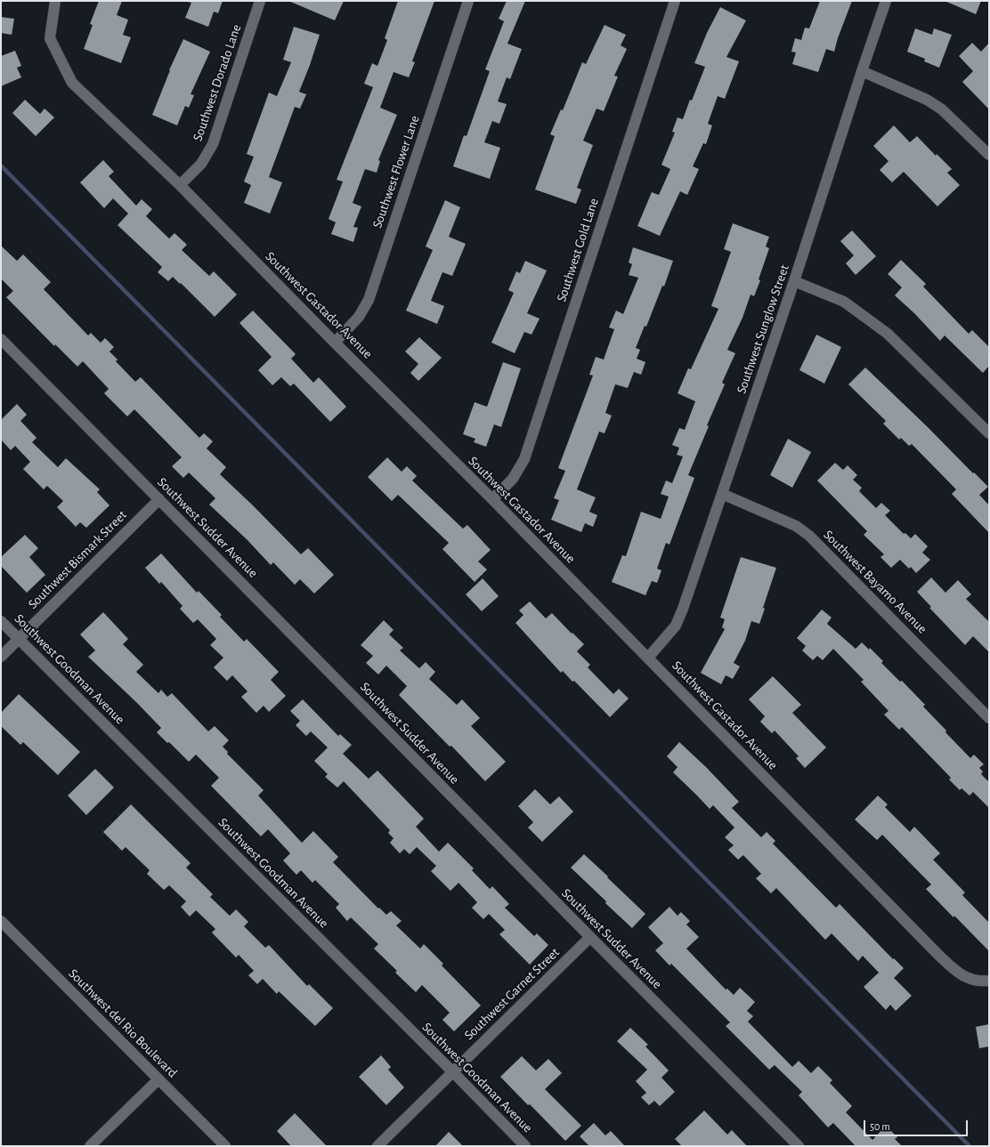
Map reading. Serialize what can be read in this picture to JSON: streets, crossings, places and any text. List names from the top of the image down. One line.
{"streets":{"street":["Southwest Dorado Lane","Southwest Flower Lane","Southwest Gold Lane","Southwest Gastador Avenue","Southwest Sunglow Street","Southwest Sudder Avenue","Southwest Bismark Street","Southwest Bayamo Avenue","Southwest Goodman Avenue","Southwest Garnet Street","Southwest del Rio Boulevard"]},"crossings":[["Southwest Dorado Lane","Southwest Gastador Avenue"],["Southwest Flower Lane","Southwest Gastador Avenue"],["Southwest Gold Lane","Southwest Gastador Avenue"],["Southwest Gastador Avenue","Southwest Sunglow Street"],["Southwest Sunglow Street","Southwest Bayamo Avenue"],["Southwest Sudder Avenue","Southwest Bismark Street"],["Southwest Sudder Avenue","Southwest Garnet Street"],["Southwest Bismark Street","Southwest Goodman Avenue"],["Southwest Goodman Avenue","Southwest Garnet Street"]],"scale_bar":"50 m"}
